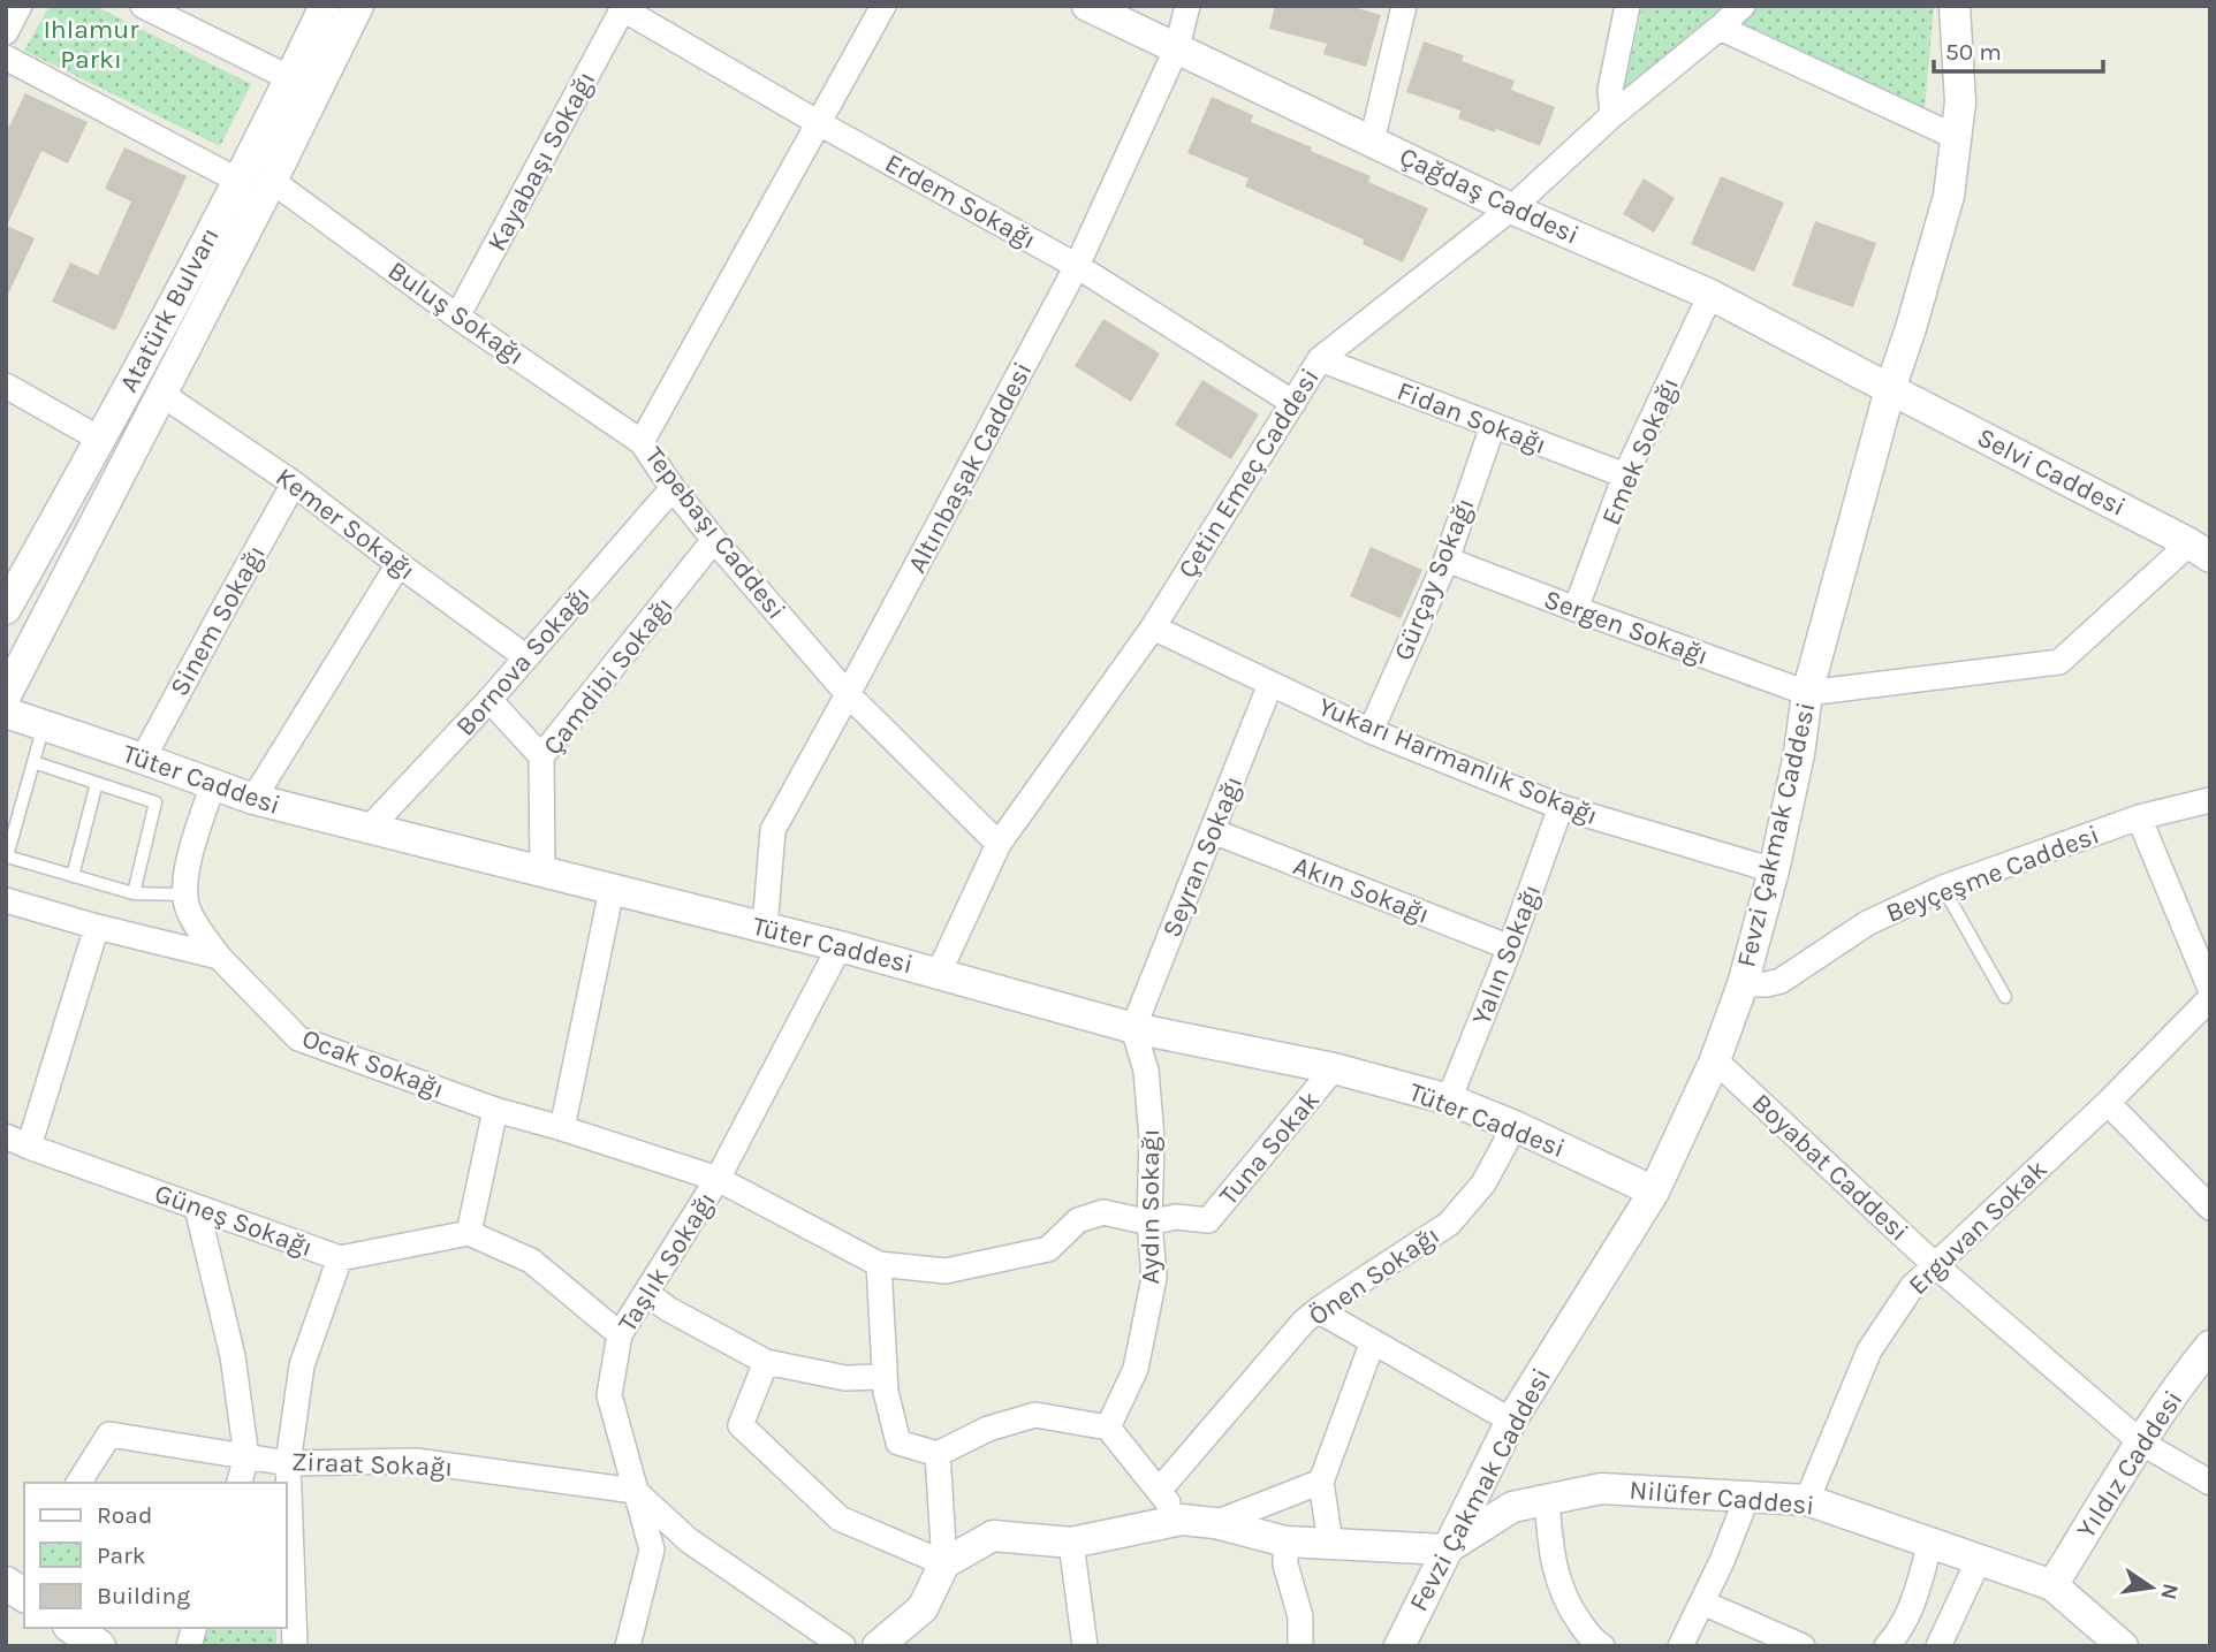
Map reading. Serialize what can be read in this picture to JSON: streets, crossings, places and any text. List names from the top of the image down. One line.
{"streets":{"street":["Kayabaşı Sokağı","Çağdaş Caddesi","Erdem Sokağı","Atatürk Bulvarı","Buluş Sokağı","Fidan Sokağı","Emek Sokağı","Altınbaşak Caddesi","Selvi Caddesi","Çetin Emeç Caddesi","Kemer Sokağı","Tepebaşı Caddesi","Gürçay Sokağı","Sinem Sokağı","Sergen Sokağı","Bornova Sokağı","Çamdibi Sokağı","Yukarı Harmanlık Sokağı","Tüter Caddesi","Fevzi Çakmak Caddesi","Seyran Sokağı","Beyçeşme Caddesi","Akın Sokağı","Yalın Sokağı","Ocak Sokağı","Tuna Sokak","Boyabat Caddesi","Aydın Sokağı","Güneş Sokağı","Erguvan Sokak","Taşlık Sokağı","Önen Sokağı","Ziraat Sokağı","Yıldız Caddesi","Nilüfer Caddesi"]},"crossings":[["Kayabaşı Sokağı","Erdem Sokağı"],["Kayabaşı Sokağı","Buluş Sokağı"],["Çağdaş Caddesi","Emek Sokağı"],["Çağdaş Caddesi","Altınbaşak Caddesi"],["Çağdaş Caddesi","Selvi Caddesi"],["Çağdaş Caddesi","Çetin Emeç Caddesi"],["Çağdaş Caddesi","Fevzi Çakmak Caddesi"],["Erdem Sokağı","Altınbaşak Caddesi"],["Erdem Sokağı","Çetin Emeç Caddesi"],["Erdem Sokağı","Tepebaşı Caddesi"],["Buluş Sokağı","Tepebaşı Caddesi"],["Fidan Sokağı","Emek Sokağı"],["Fidan Sokağı","Çetin Emeç Caddesi"],["Fidan Sokağı","Gürçay Sokağı"],["Emek Sokağı","Sergen Sokağı"],["Altınbaşak Caddesi","Tepebaşı Caddesi"],["Altınbaşak Caddesi","Tüter Caddesi"],["Selvi Caddesi","Fevzi Çakmak Caddesi"],["Çetin Emeç Caddesi","Tepebaşı Caddesi"],["Çetin Emeç Caddesi","Yukarı Harmanlık Sokağı"],["Çetin Emeç Caddesi","Tüter Caddesi"],["Kemer Sokağı","Sinem Sokağı"],["Kemer Sokağı","Bornova Sokağı"],["Tepebaşı Caddesi","Bornova Sokağı"],["Tepebaşı Caddesi","Çamdibi Sokağı"],["Gürçay Sokağı","Sergen Sokağı"],["Gürçay Sokağı","Yukarı Harmanlık Sokağı"],["Sinem Sokağı","Tüter Caddesi"],["Sergen Sokağı","Fevzi Çakmak Caddesi"],["Bornova Sokağı","Tüter Caddesi"],["Çamdibi Sokağı","Tüter Caddesi"],["Yukarı Harmanlık Sokağı","Fevzi Çakmak Caddesi"],["Yukarı Harmanlık Sokağı","Seyran Sokağı"],["Yukarı Harmanlık Sokağı","Yalın Sokağı"],["Tüter Caddesi","Fevzi Çakmak Caddesi"],["Tüter Caddesi","Seyran Sokağı"],["Tüter Caddesi","Yalın Sokağı"],["Tüter Caddesi","Tuna Sokak"],["Tüter Caddesi","Aydın Sokağı"],["Tüter Caddesi","Taşlık Sokağı"],["Tüter Caddesi","Önen Sokağı"],["Fevzi Çakmak Caddesi","Beyçeşme Caddesi"],["Fevzi Çakmak Caddesi","Boyabat Caddesi"],["Fevzi Çakmak Caddesi","Nilüfer Caddesi"],["Seyran Sokağı","Akın Sokağı"],["Seyran Sokağı","Aydın Sokağı"],["Akın Sokağı","Yalın Sokağı"],["Ocak Sokağı","Tuna Sokak"],["Ocak Sokağı","Taşlık Sokağı"],["Tuna Sokak","Aydın Sokağı"],["Boyabat Caddesi","Erguvan Sokak"],["Boyabat Caddesi","Yıldız Caddesi"],["Erguvan Sokak","Nilüfer Caddesi"],["Taşlık Sokağı","Ziraat Sokağı"],["Yıldız Caddesi","Nilüfer Caddesi"]],"parks":["Ihlamur Parkı"],"legend":["Road","Park","Building"],"scale_bar":"50 m","north":"right"}
